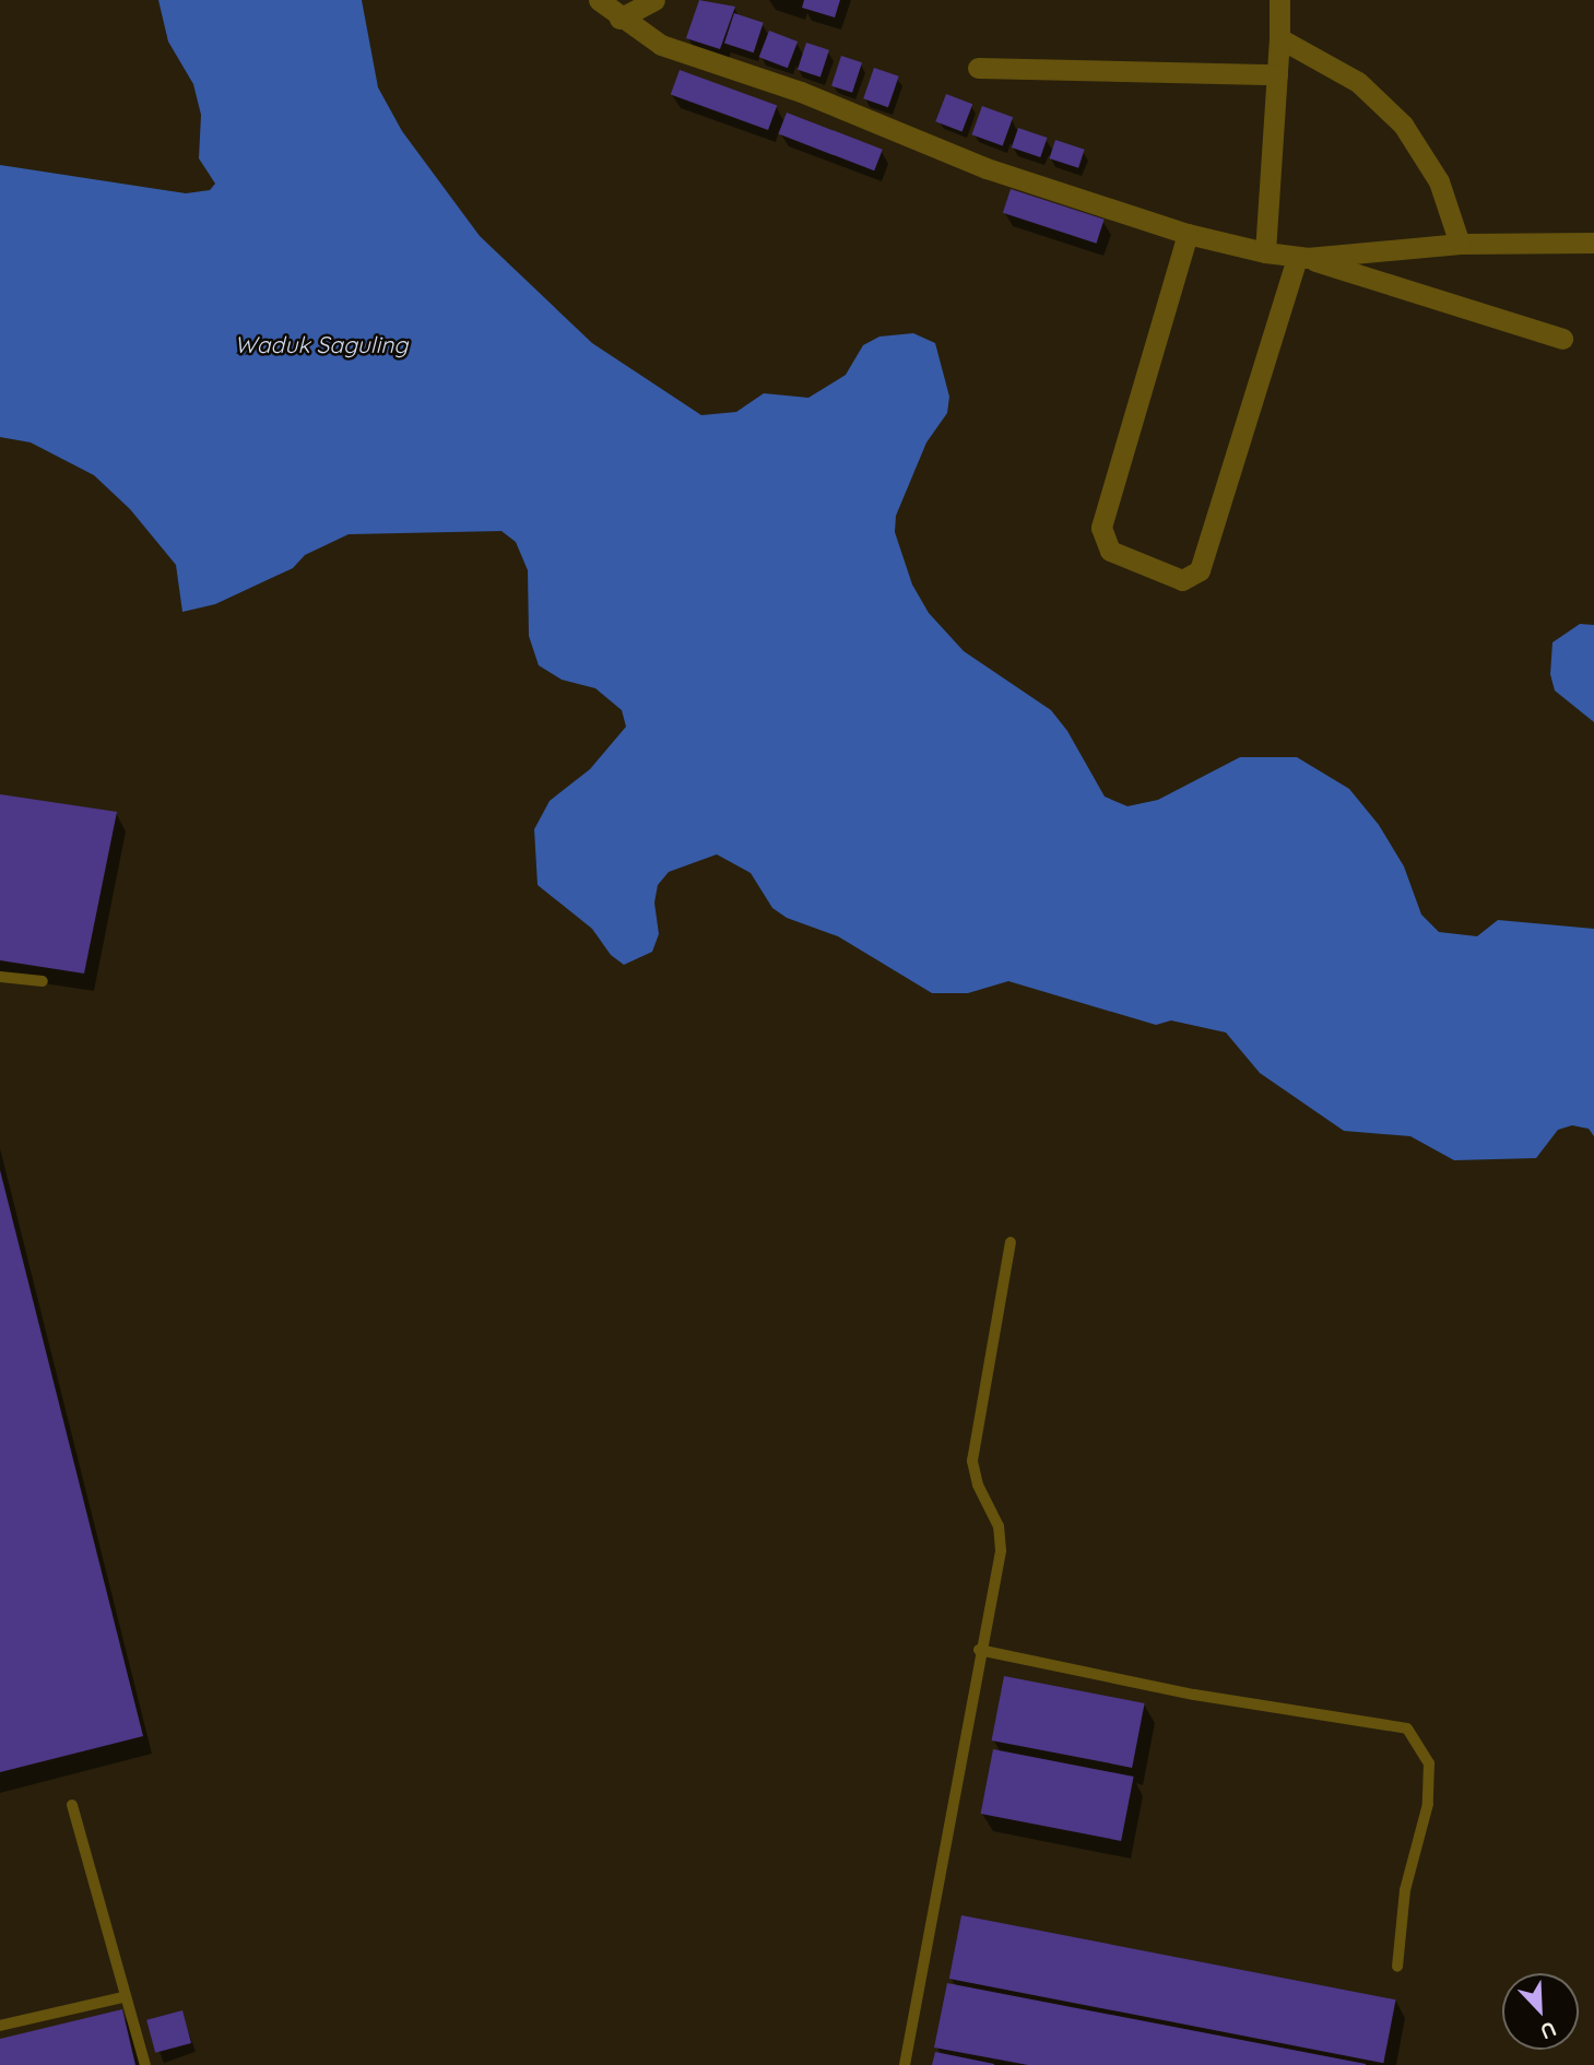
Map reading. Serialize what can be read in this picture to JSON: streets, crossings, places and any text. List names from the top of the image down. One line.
{"water":["Waduk Saguling"],"north":"bottom right"}
